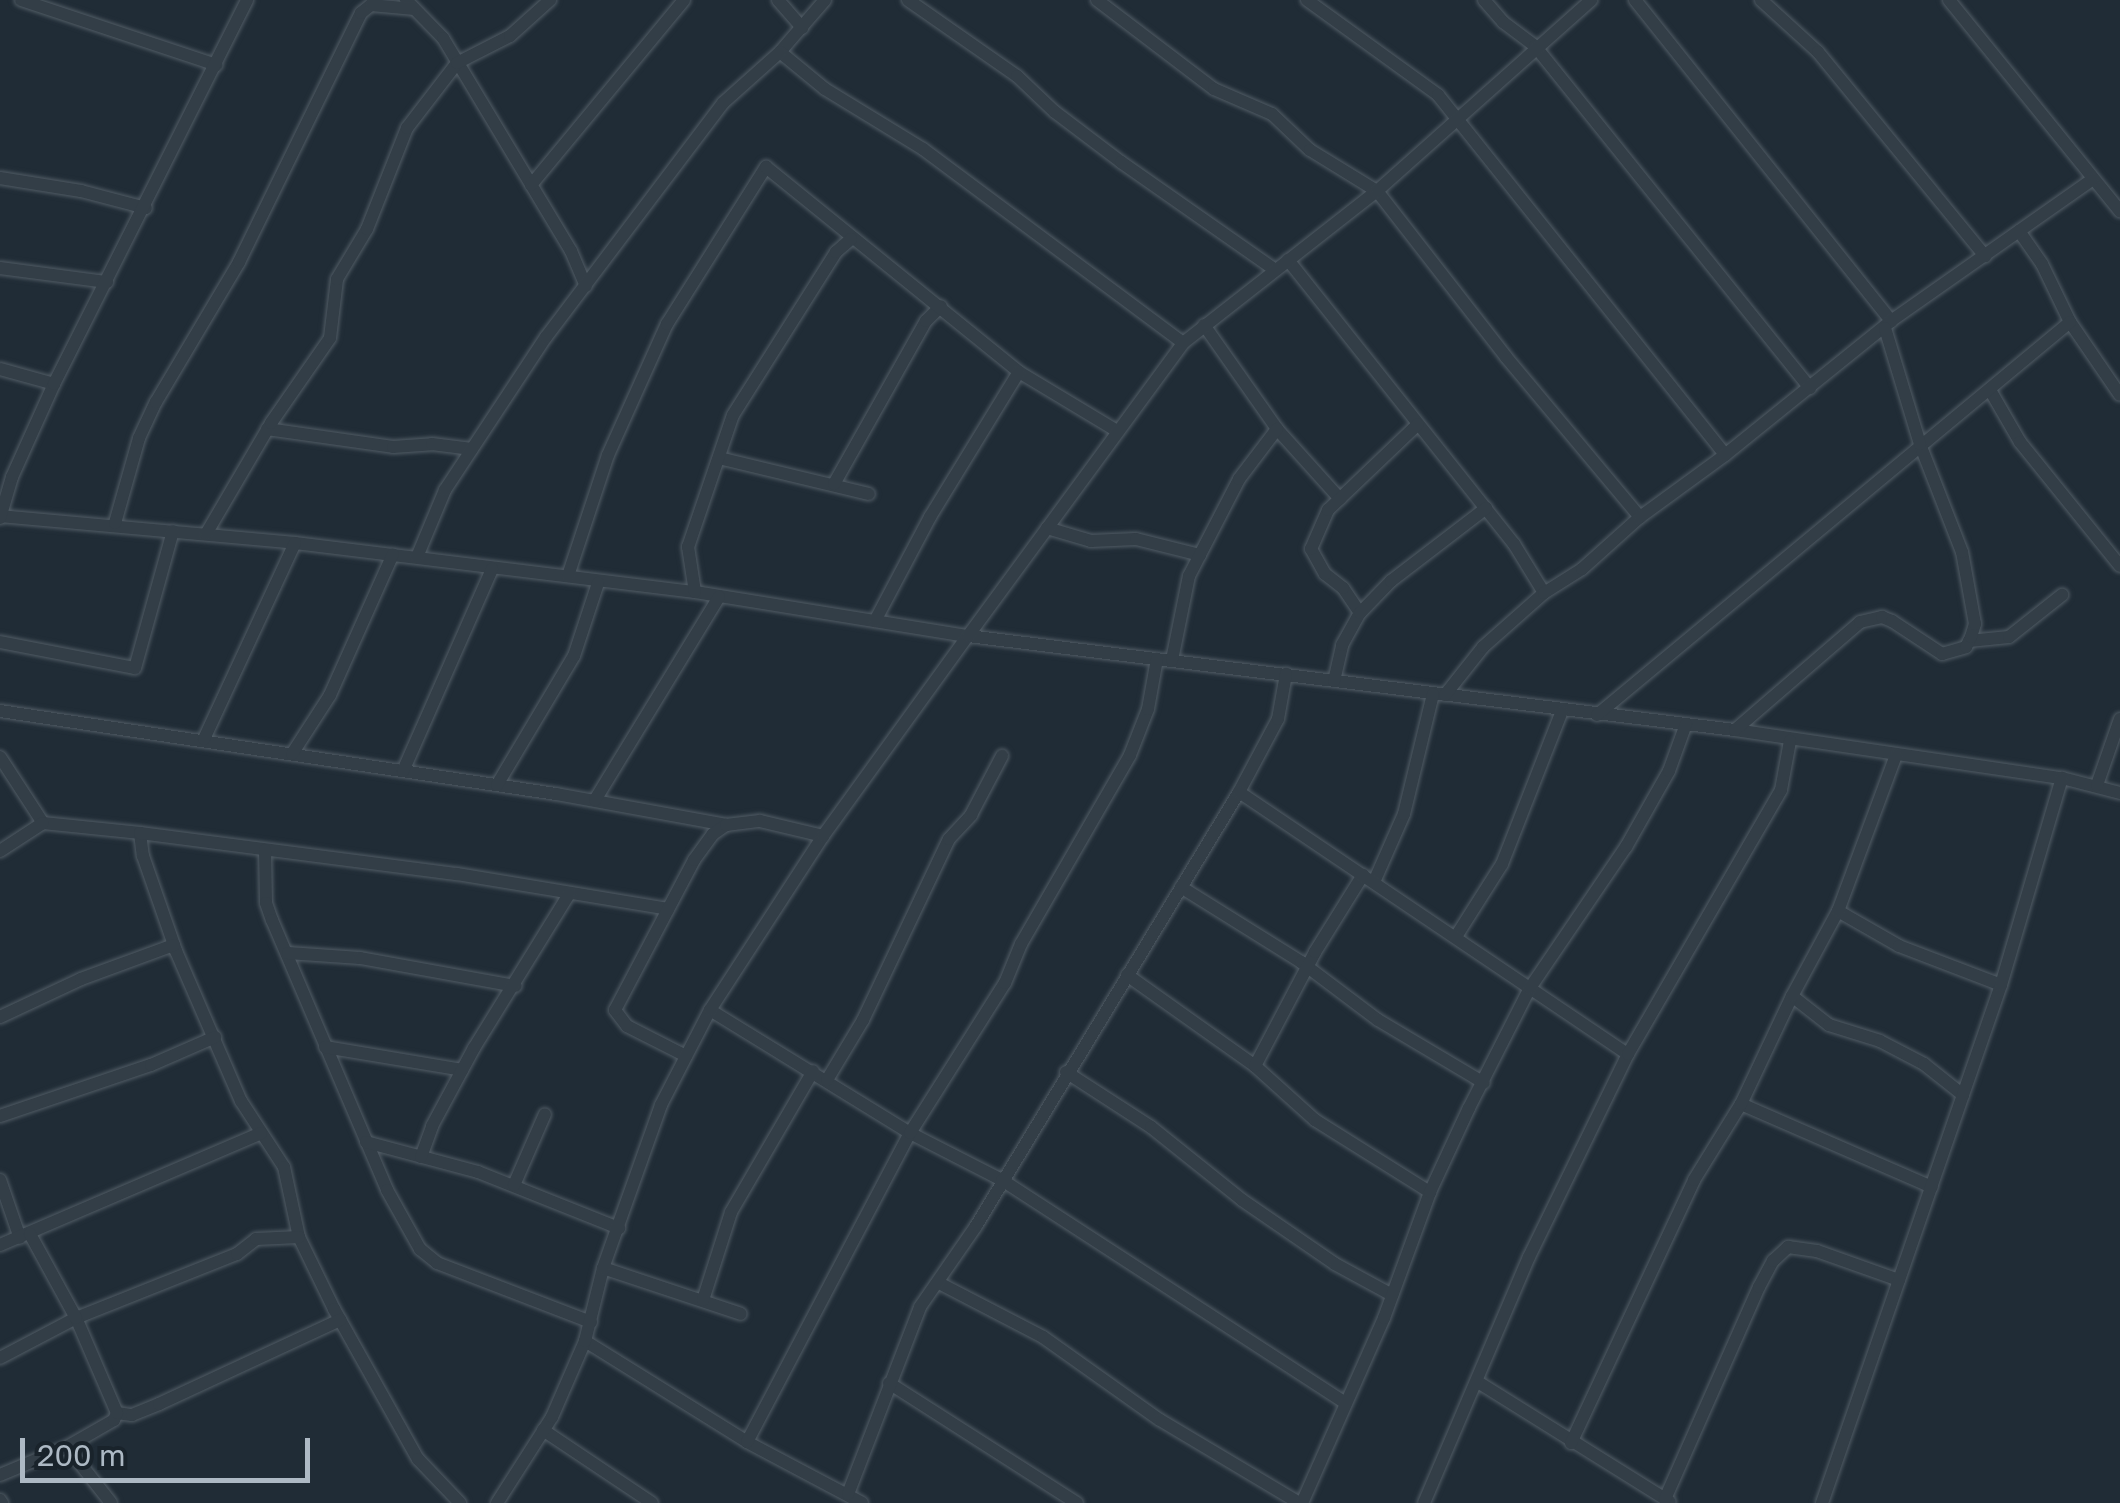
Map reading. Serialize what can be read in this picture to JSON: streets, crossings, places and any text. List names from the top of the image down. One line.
{"scale_bar":"200 m"}
